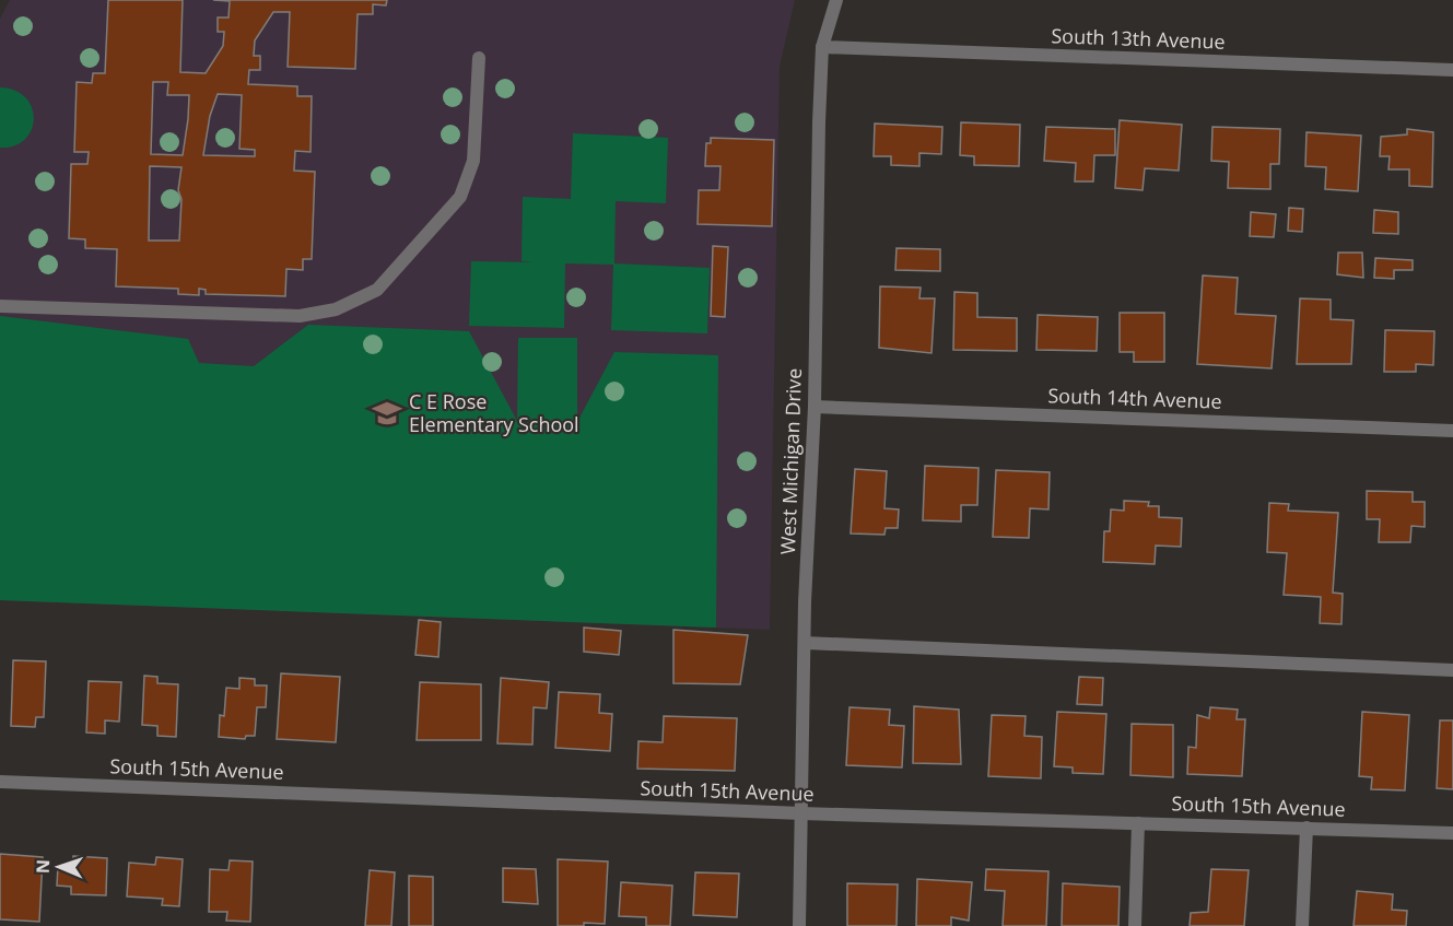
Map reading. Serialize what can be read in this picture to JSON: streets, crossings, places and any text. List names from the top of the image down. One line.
{"streets":{"street":["South 13th Avenue","South 14th Avenue","West Michigan Drive","South 15th Avenue"]},"crossings":[["South 13th Avenue","West Michigan Drive"],["South 14th Avenue","West Michigan Drive"],["West Michigan Drive","South 15th Avenue"]],"places":{"school or university":["C E Rose Elementary School"]},"north":"left"}
